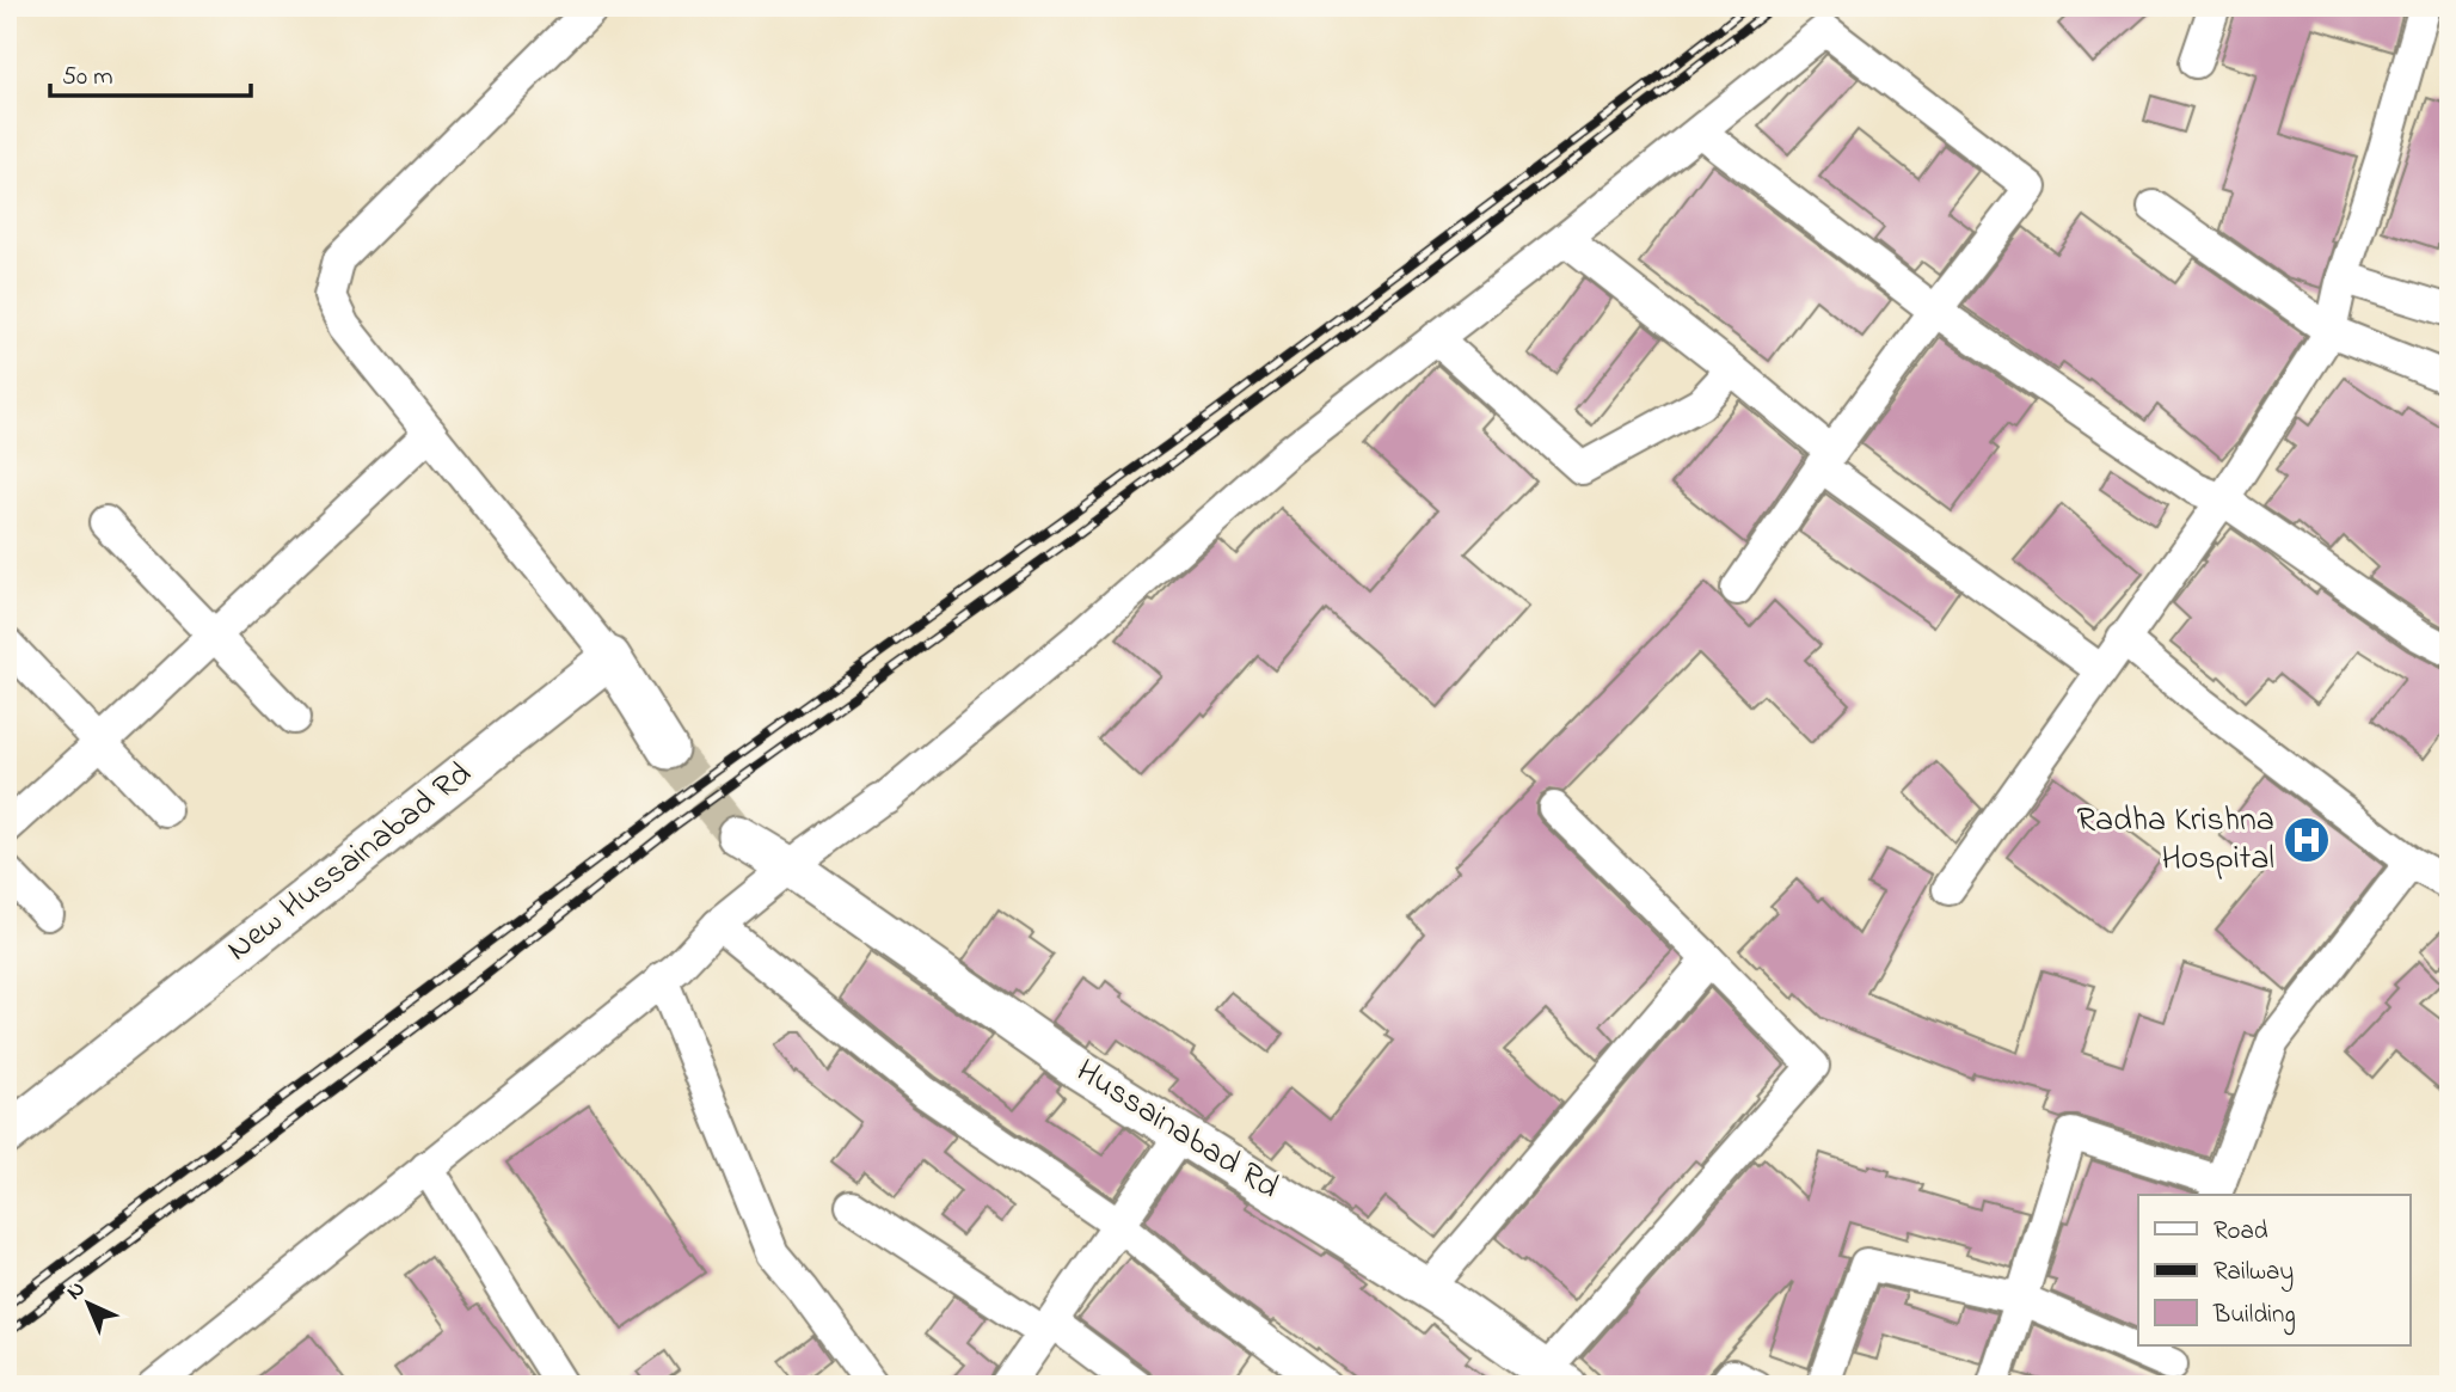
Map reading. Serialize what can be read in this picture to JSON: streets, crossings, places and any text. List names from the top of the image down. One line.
{"streets":{"street":["New Hussainabad Rd","Hussainabad Rd"]},"places":{"hospital":["Radha Krishna Hospital"]},"legend":["Road","Railway","Building"],"scale_bar":"50 m","north":"top left"}
